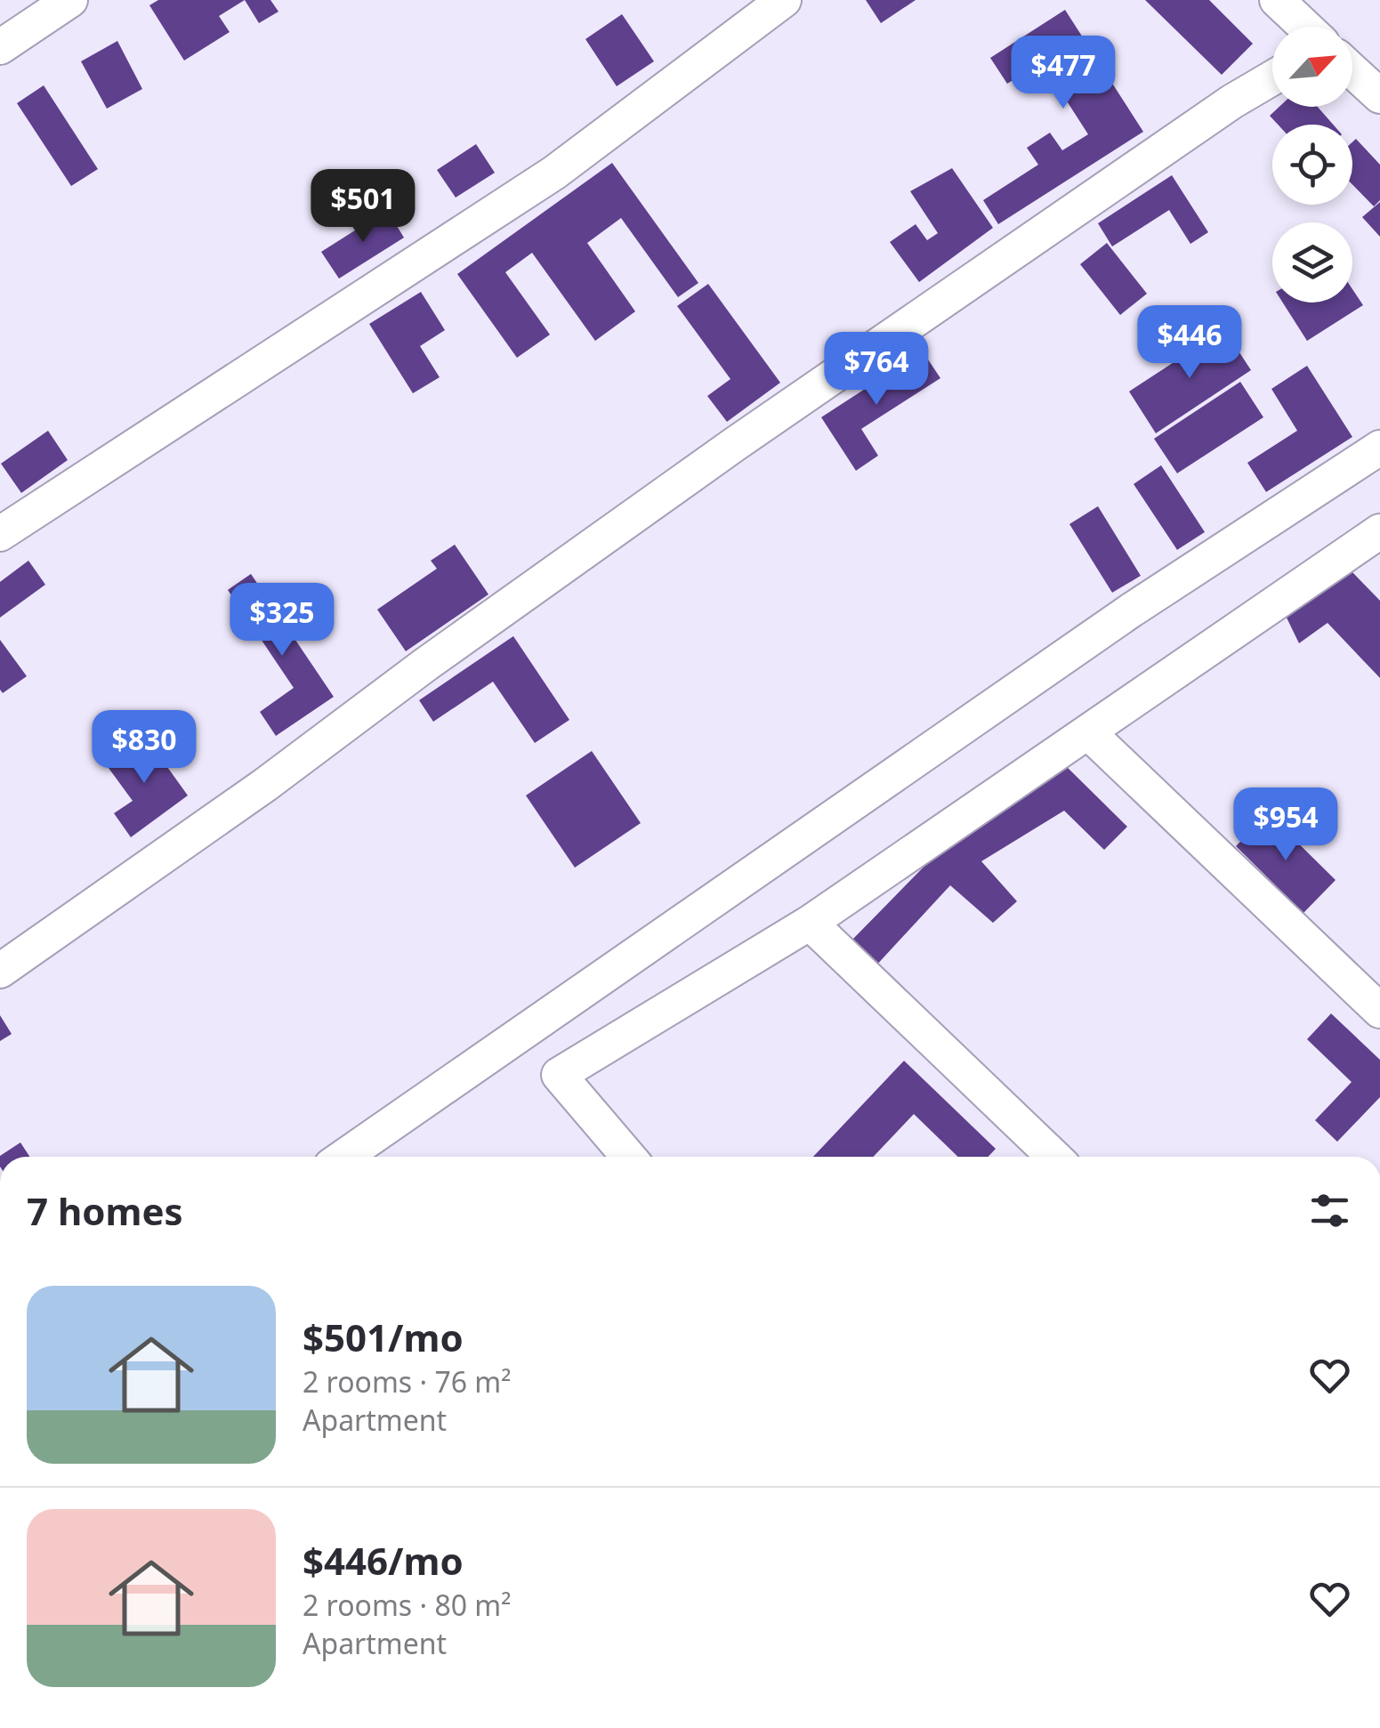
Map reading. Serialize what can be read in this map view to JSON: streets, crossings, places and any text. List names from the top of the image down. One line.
{"north":"top right","page":{"price":["$477","$501","$446","$764","$325","$830","$954"],"heading":"7 homes","list":[{"name":"$501/mo","note":"2 rooms · 76 m² · Apartment"},{"name":"$446/mo","note":"2 rooms · 80 m² · Apartment"}]}}
